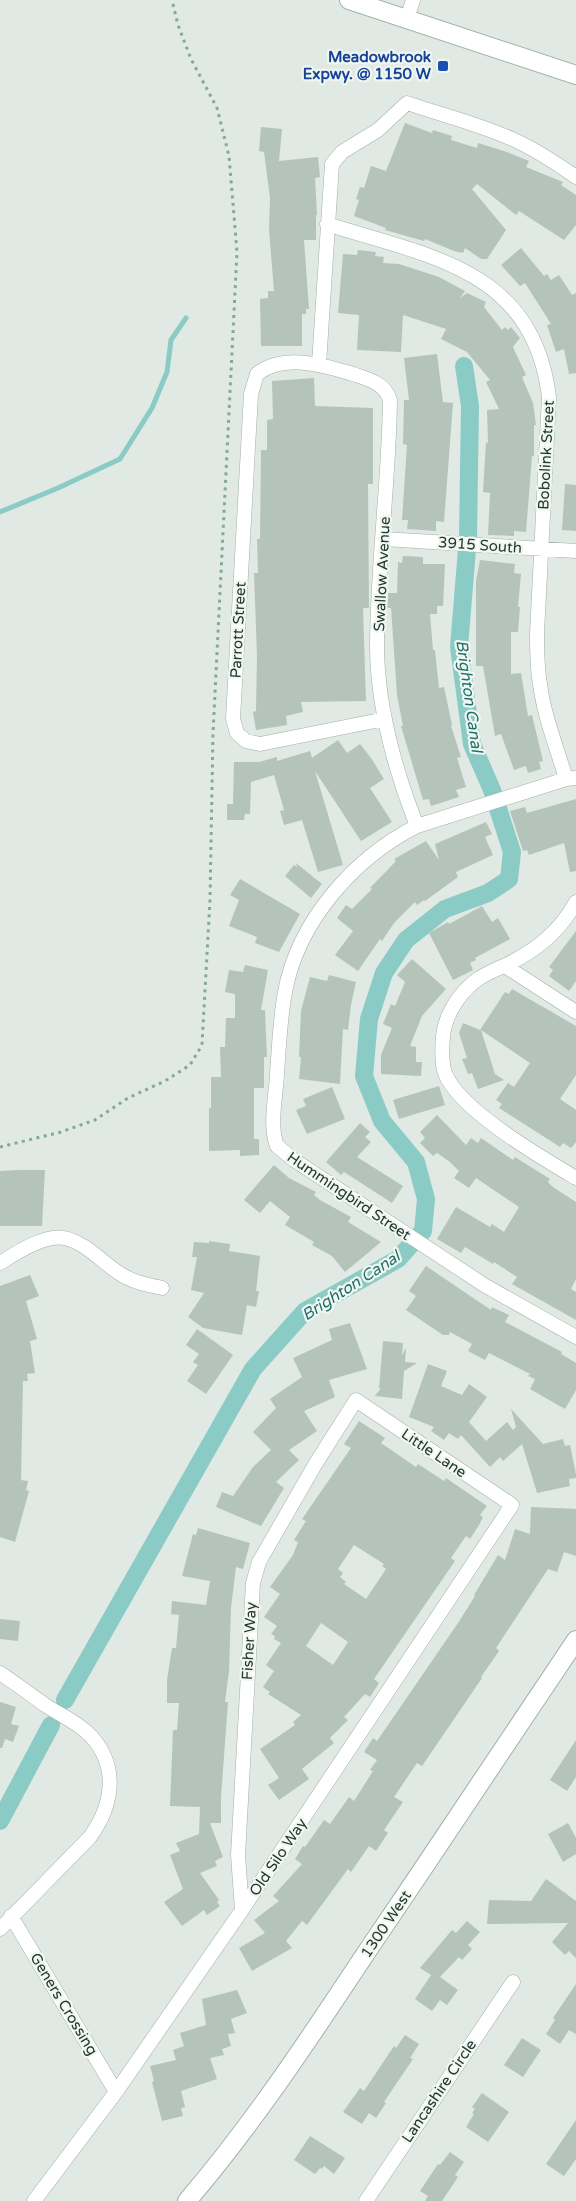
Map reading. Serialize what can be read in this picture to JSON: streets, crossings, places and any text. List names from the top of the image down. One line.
{"streets":{"street":["Bobolink Street","3915 South","Swallow Avenue","Parrott Street","Hummingbird Street","Little Lane","Fisher Way","Old Silo Way","1300 West","Geners Crossing","Lancashire Circle"]},"crossings":[["Bobolink Street","3915 South"],["Bobolink Street","Hummingbird Street"],["3915 South","Swallow Avenue"],["Swallow Avenue","Parrott Street"],["Swallow Avenue","Hummingbird Street"],["Little Lane","Fisher Way"],["Little Lane","Old Silo Way"],["Fisher Way","Old Silo Way"],["Old Silo Way","Geners Crossing"]],"water":["Brighton Canal"],"places":{"transit":["Meadowbrook Expwy. @ 1150 W"]}}
